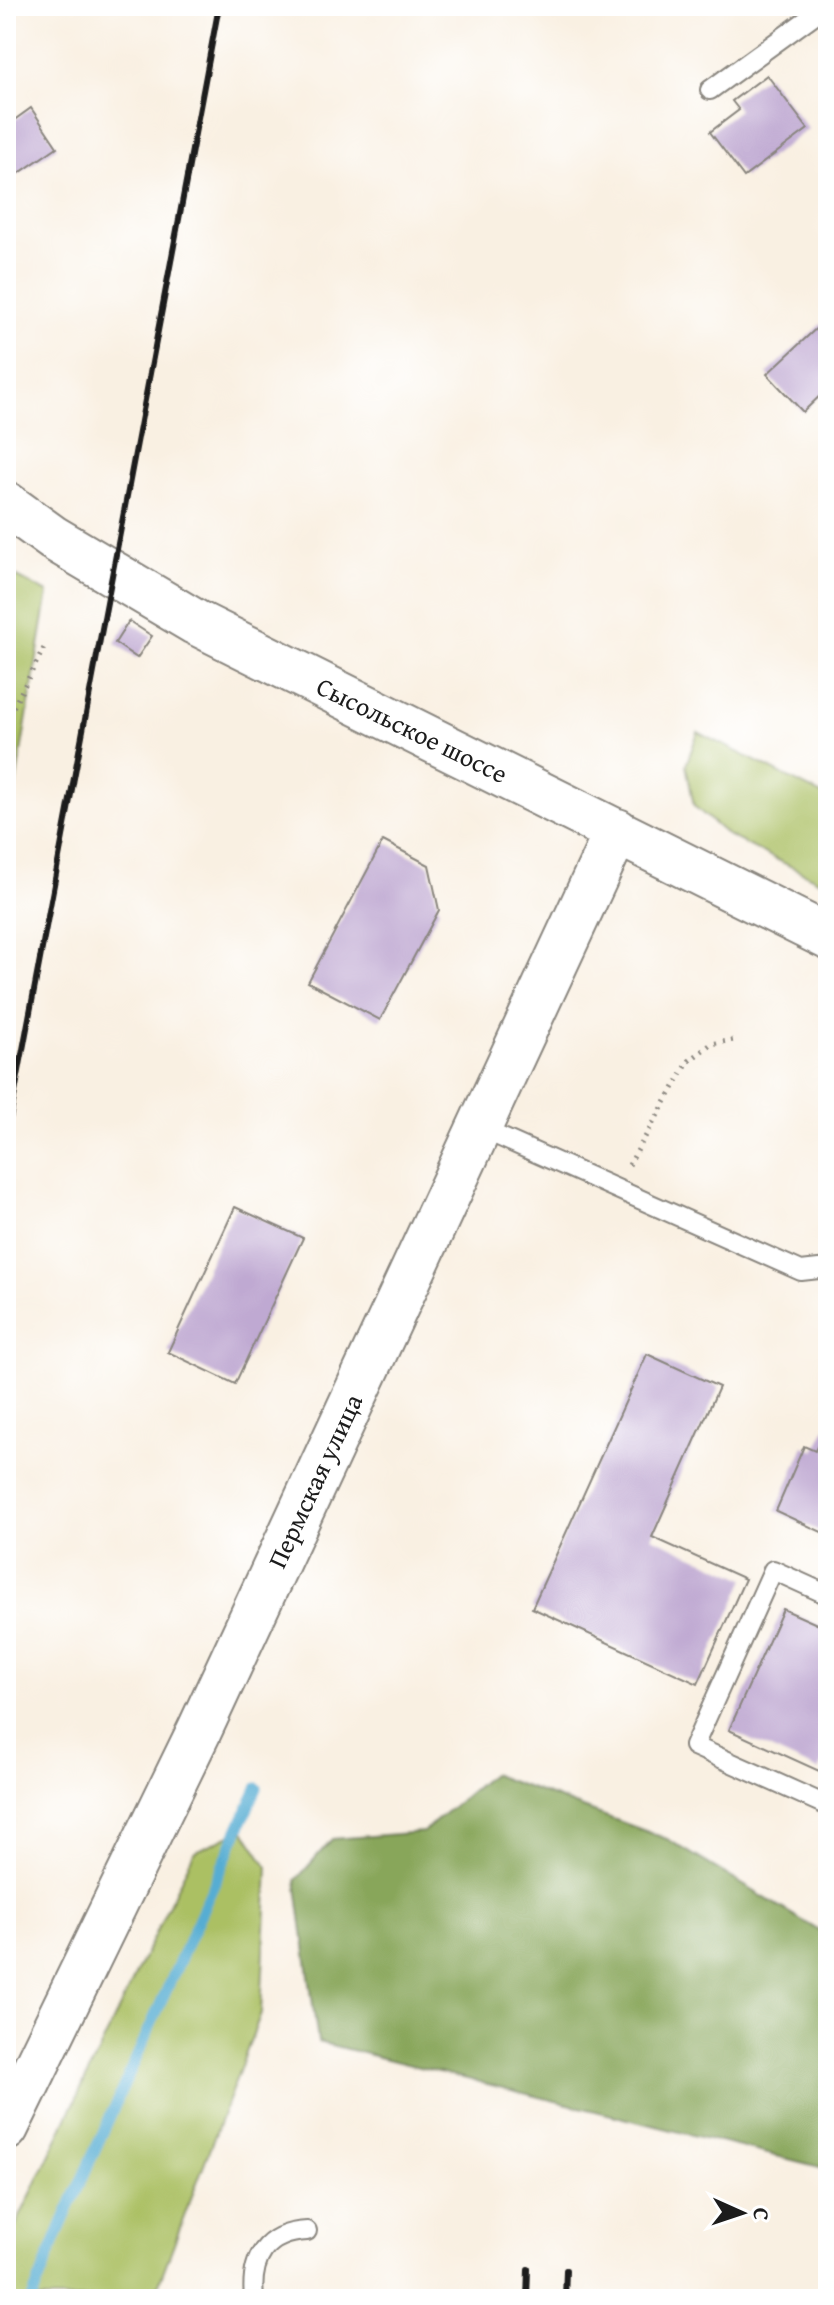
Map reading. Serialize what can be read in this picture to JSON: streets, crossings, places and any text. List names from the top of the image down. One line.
{"streets":{"main road":["Сысольское шоссе","Пермская улица"]},"crossings":[["Сысольское шоссе","Пермская улица"]],"north":"right"}
